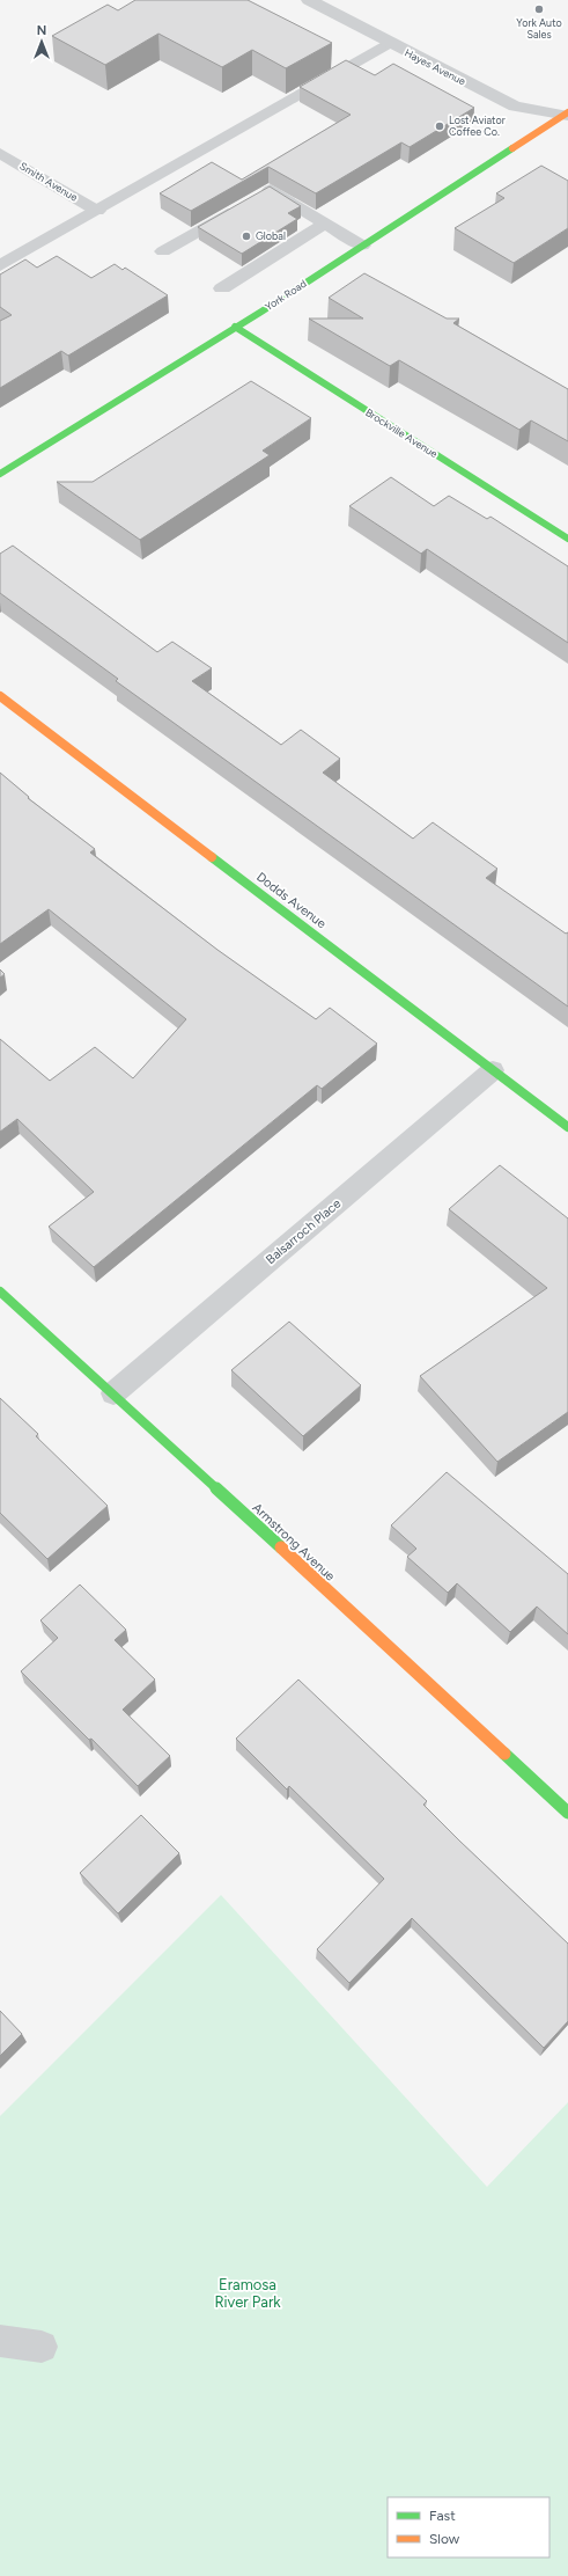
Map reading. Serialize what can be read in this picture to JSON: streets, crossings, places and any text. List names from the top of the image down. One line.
{"streets":{"street":["Hayes Avenue","Smith Avenue","York Road","Brockville Avenue","Dodds Avenue","Balsarroch Place","Armstrong Avenue"]},"crossings":[["Hayes Avenue","York Road"],["York Road","Brockville Avenue"],["Dodds Avenue","Balsarroch Place"],["Balsarroch Place","Armstrong Avenue"]],"parks":["Eramosa River Park"],"places":["York Auto Sales","Lost Aviator Coffee Co.","Global"],"legend":["Fast","Slow"],"north":"top"}
